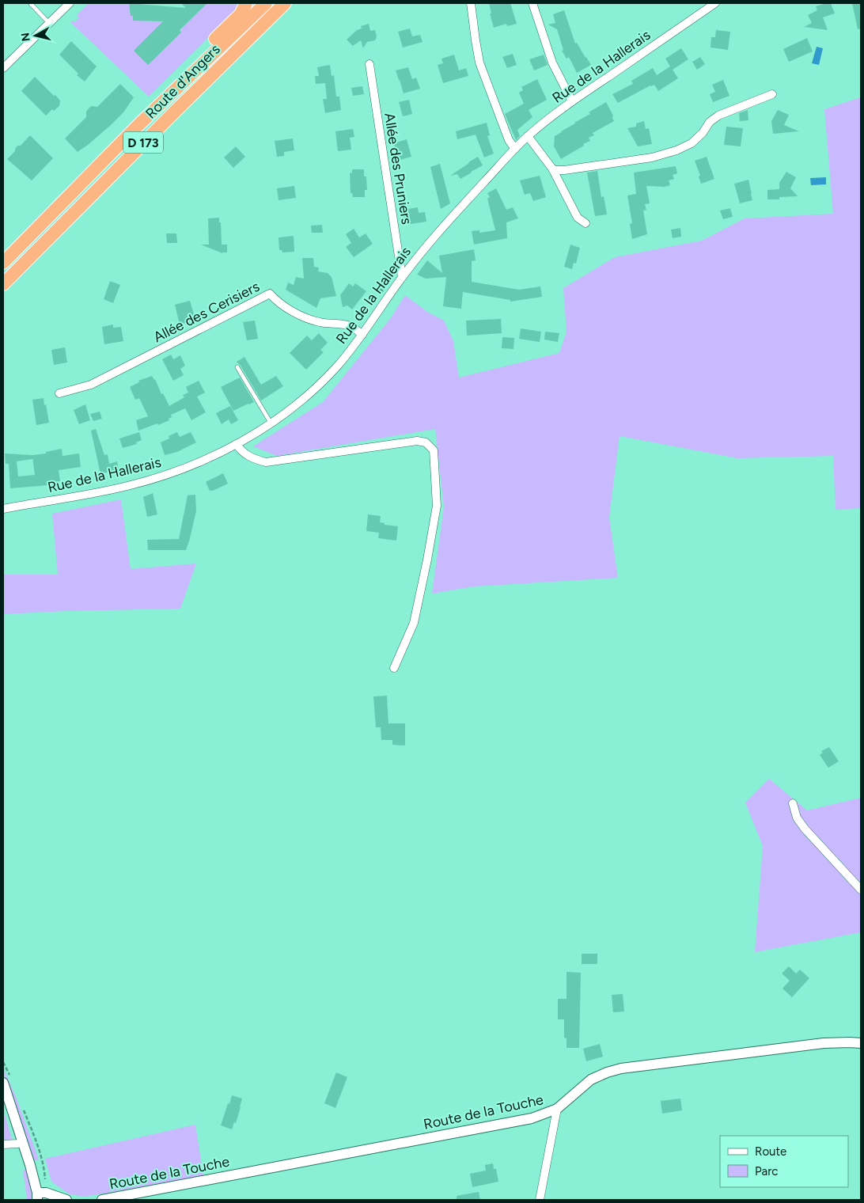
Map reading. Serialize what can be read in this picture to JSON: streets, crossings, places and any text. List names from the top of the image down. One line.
{"streets":{"highway":["Route d'Angers","D 173"],"street":["Rue de la Hallerais","Allée des Pruniers","Allée des Cerisiers","Route de la Touche"]},"crossings":[["Rue de la Hallerais","Allée des Pruniers"],["Rue de la Hallerais","Allée des Cerisiers"]],"legend":["Route","Parc"],"north":"left"}
